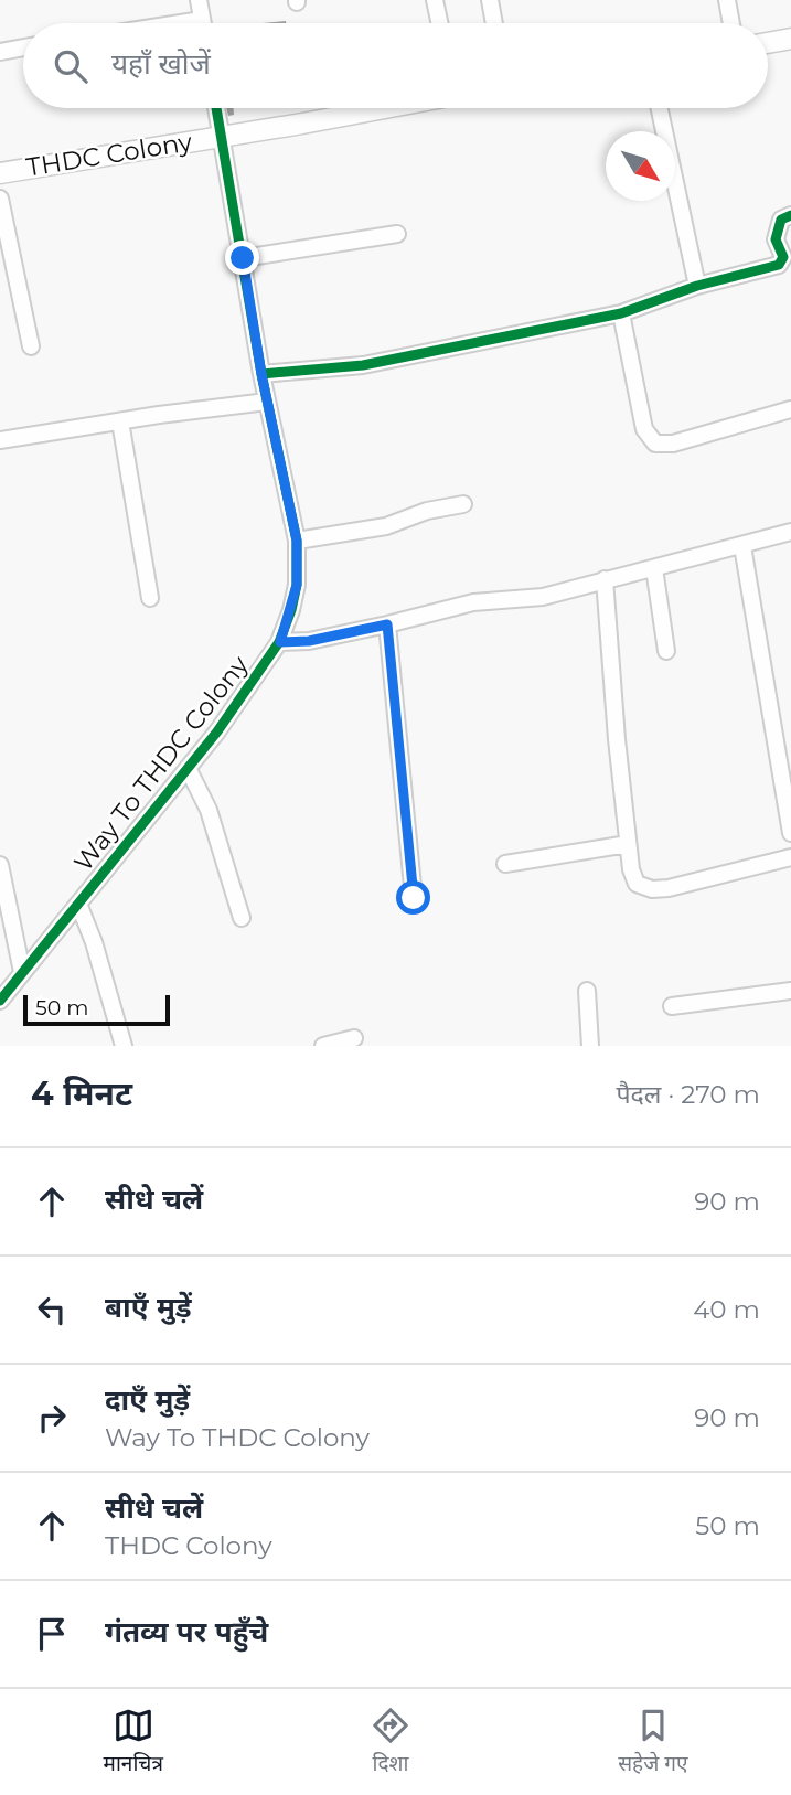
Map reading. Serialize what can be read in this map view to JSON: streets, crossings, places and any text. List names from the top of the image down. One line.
{"streets":{"street":["THDC Colony","Way To THDC Colony"]},"crossings":[["THDC Colony","Way To THDC Colony"]],"scale_bar":"50 m","north":"bottom right","page":{"search":"यहाँ खोजें","scale":"50 m","heading":["4 मिनट","पैदल · 270 m"],"list":[["सीधे चलें","90 m"],["बाएँ मुड़ें","40 m"],["दाएँ मुड़ें","Way To THDC Colony","90 m"],["सीधे चलें","THDC Colony","50 m"],"गंतव्य पर पहुँचे"],"nav":["मानचित्र","दिशा","सहेजे गए"]}}
